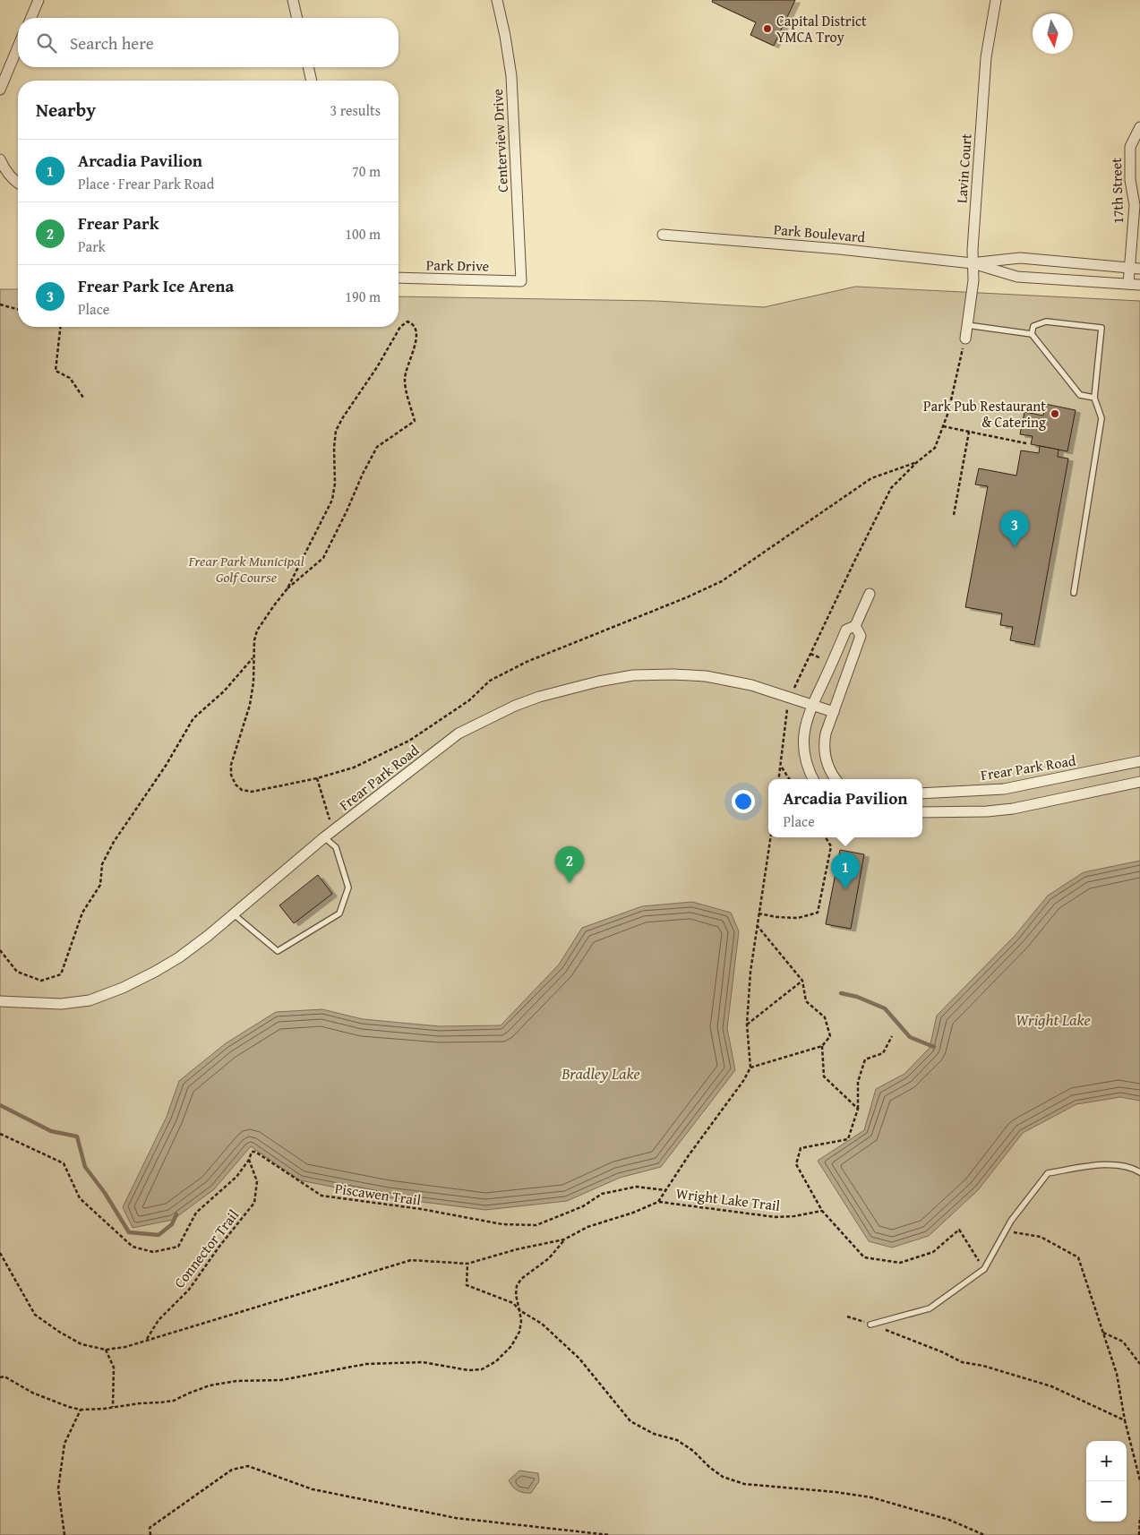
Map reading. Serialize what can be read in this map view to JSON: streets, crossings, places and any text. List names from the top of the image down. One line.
{"streets":{"street":["Centerview Drive","Lavin Court","17th Street","Park Boulevard","Park Drive","Frear Park Road"],"path":["Piscawen Trail","Wright Lake Trail","Connector Trail"]},"crossings":[["Centerview Drive","Park Drive"],["Lavin Court","Park Boulevard"],["17th Street","Park Boulevard"],["Piscawen Trail","Connector Trail"]],"water":["Wright Lake","Bradley Lake"],"parks":["Frear Park Municipal Golf Course"],"places":["Capital District YMCA Troy","Park Pub Restaurant & Catering"],"north":"bottom","page":{"search":"Search here","heading":["Nearby","3 results"],"list":[{"mark":"1","name":"Arcadia Pavilion","note":"Place · Frear Park Road","value":"70 m"},{"mark":"2","name":"Frear Park","note":"Park","value":"100 m"},{"mark":"3","name":"Frear Park Ice Arena","note":"Place","value":"190 m"}],"pins":["3","2","1"],"popup":["Arcadia Pavilion","Place"],"map_buttons":["+","−"]}}
